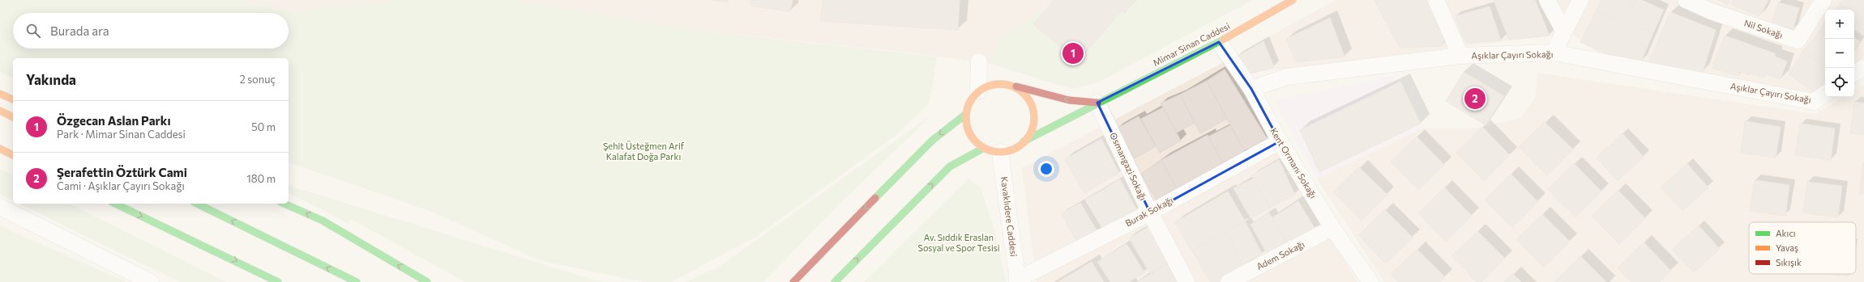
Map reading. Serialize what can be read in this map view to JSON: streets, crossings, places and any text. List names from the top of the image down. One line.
{"streets":{"main road":["Mimar Sinan Caddesi"],"street":["Nil Sokağı","Aşıklar Çayırı Sokağı","Kent Ormanı Sokağı","Osmangazi Sokağı","Burak Sokağı","Kavaklıdere Caddesi","Adem Sokağı"]},"crossings":[["Mimar Sinan Caddesi","Kent Ormanı Sokağı"],["Mimar Sinan Caddesi","Osmangazi Sokağı"],["Mimar Sinan Caddesi","Kavaklıdere Caddesi"],["Aşıklar Çayırı Sokağı","Kent Ormanı Sokağı"],["Kent Ormanı Sokağı","Burak Sokağı"],["Kent Ormanı Sokağı","Adem Sokağı"],["Osmangazi Sokağı","Burak Sokağı"],["Burak Sokağı","Kavaklıdere Caddesi"]],"parks":["Şehit Üsteğmen Arif Kalafat Doğa Parkı","Av. Sıddık Eraslan Sosyal ve Spor Tesisi"],"legend":["Akıcı","Yavaş","Sıkışık"],"page":{"map_buttons":["+","−"],"search":"Burada ara","pins":["1","2"],"heading":["Yakında","2 sonuç"],"list":[{"mark":"1","name":"Özgecan Aslan Parkı","note":"Park · Mimar Sinan Caddesi","value":"50 m"},{"mark":"2","name":"Şerafettin Öztürk Cami","note":"Cami · Aşıklar Çayırı Sokağı","value":"180 m"}]}}
